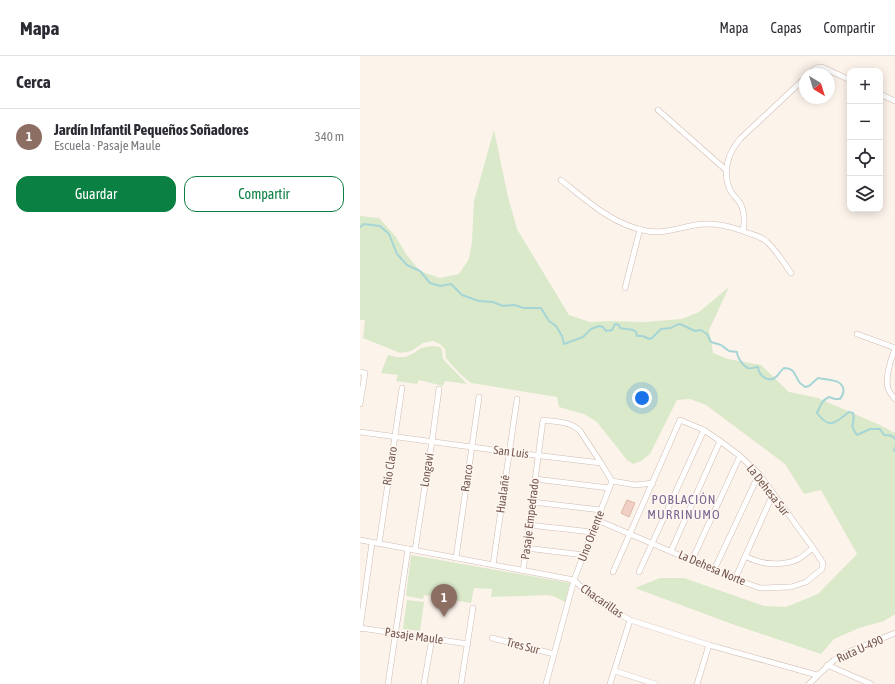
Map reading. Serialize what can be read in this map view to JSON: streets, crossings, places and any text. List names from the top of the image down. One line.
{"streets":{"street":["San Luis","Río Claro","Longaví","Ranco","La Dehesa Sur","Hualañé","Pasaje Empedrado","Uno Oriente","La Dehesa Norte","Chacarillas","Pasaje Maule","Tres Sur","Ruta U-490"]},"crossings":[["San Luis","Río Claro"],["San Luis","Longaví"],["San Luis","Ranco"],["San Luis","Hualañé"],["San Luis","Pasaje Empedrado"],["Río Claro","Chacarillas"],["Longaví","Chacarillas"],["Ranco","Chacarillas"],["La Dehesa Sur","La Dehesa Norte"],["Hualañé","Chacarillas"],["Pasaje Empedrado","Chacarillas"],["Uno Oriente","La Dehesa Norte"],["Uno Oriente","Chacarillas"],["Uno Oriente","Tres Sur"],["Chacarillas","Ruta U-490"]],"districts":["POBLACIÓN MURRINUMO"],"north":"bottom right","page":{"header":"Mapa","nav":["Mapa","Capas","Compartir"],"heading":"Cerca","map_buttons":["+","−"],"list":[{"mark":"1","name":"Jardín Infantil Pequeños Soñadores","note":"Escuela · Pasaje Maule","value":"340 m"}],"buttons":["Guardar","Compartir"],"pins":"1"}}
